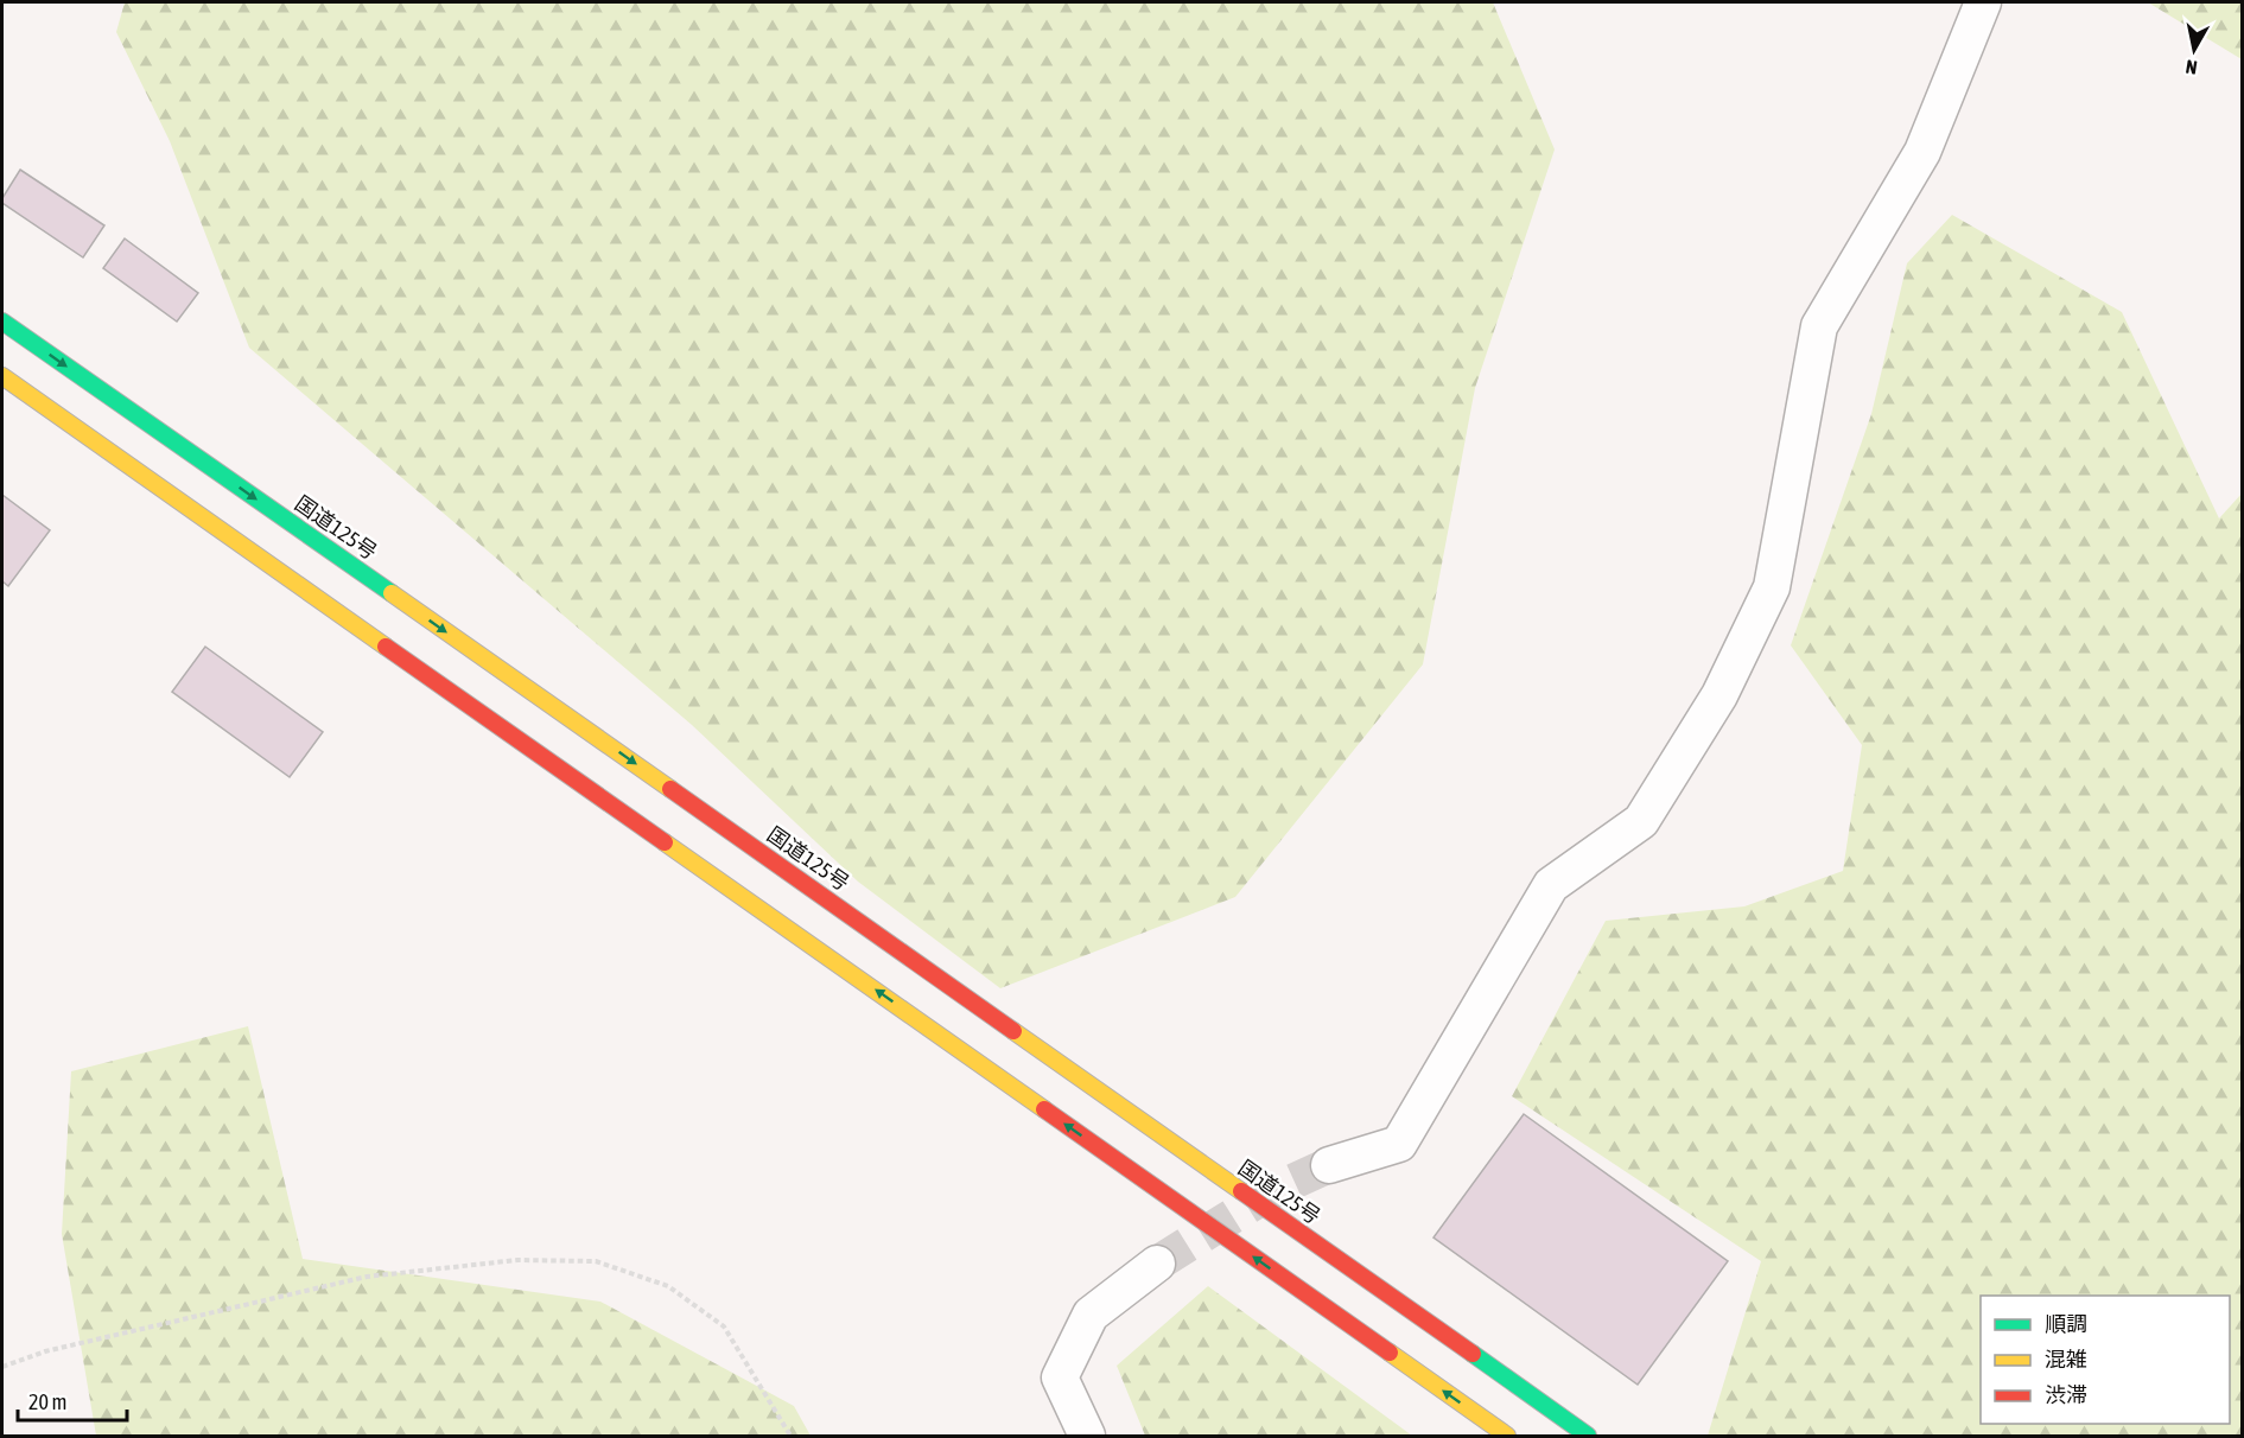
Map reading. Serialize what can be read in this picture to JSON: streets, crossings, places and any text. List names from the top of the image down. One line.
{"streets":{"highway":["国道125号"]},"legend":["順調","混雑","渋滞"],"scale_bar":"20 m","north":"bottom"}
